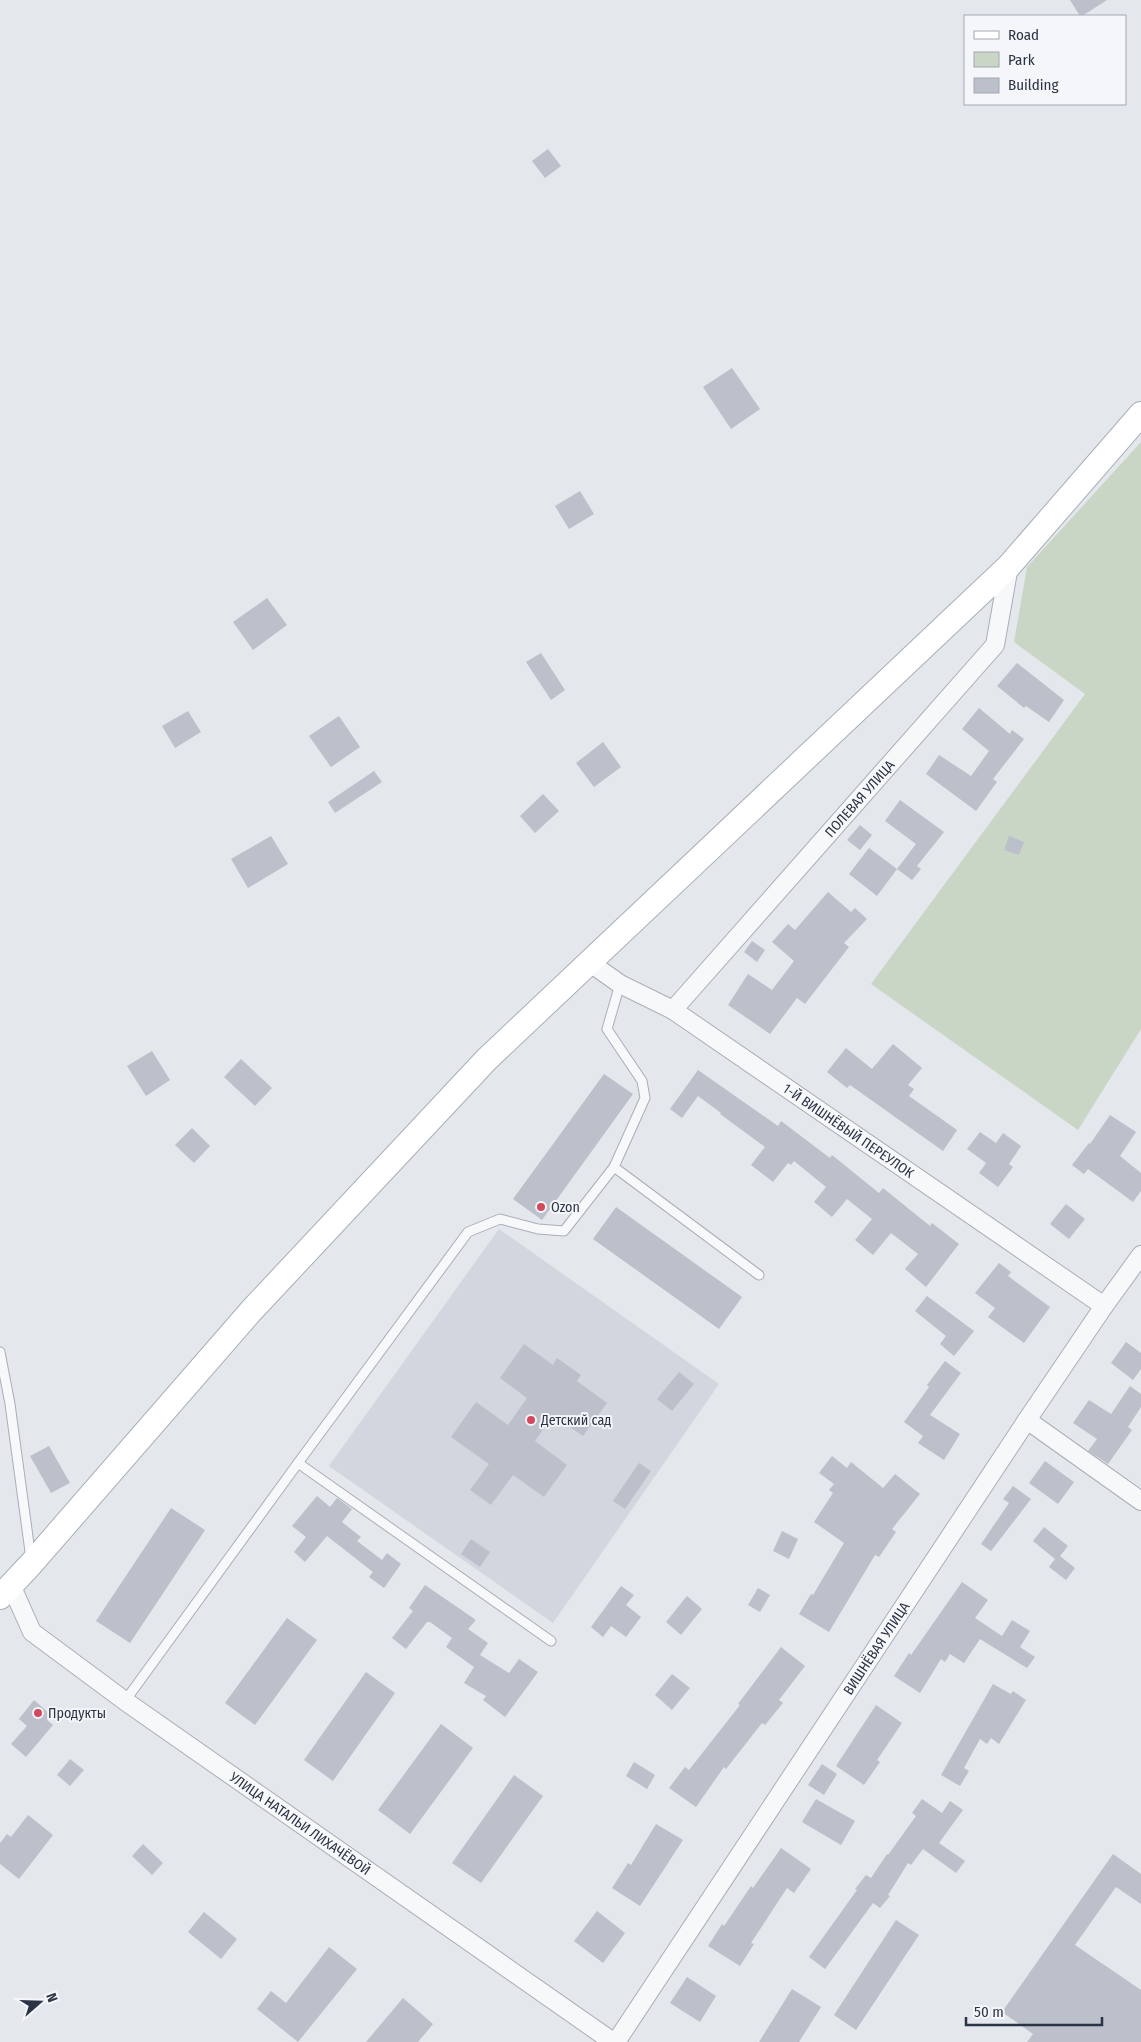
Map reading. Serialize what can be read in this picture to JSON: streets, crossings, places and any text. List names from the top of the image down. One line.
{"streets":{"street":["ПОЛЕВАЯ УЛИЦА","1-Й ВИШНЁВЫЙ ПЕРЕУЛОК","ВИШНЁВАЯ УЛИЦА","УЛИЦА НАТАЛЬИ ЛИХАЧЁВОЙ"]},"crossings":[["ПОЛЕВАЯ УЛИЦА","1-Й ВИШНЁВЫЙ ПЕРЕУЛОК"],["1-Й ВИШНЁВЫЙ ПЕРЕУЛОК","ВИШНЁВАЯ УЛИЦА"],["ВИШНЁВАЯ УЛИЦА","УЛИЦА НАТАЛЬИ ЛИХАЧЁВОЙ"]],"places":["Ozon","Детский сад","Продукты"],"legend":["Road","Park","Building"],"scale_bar":"50 m","north":"right"}
